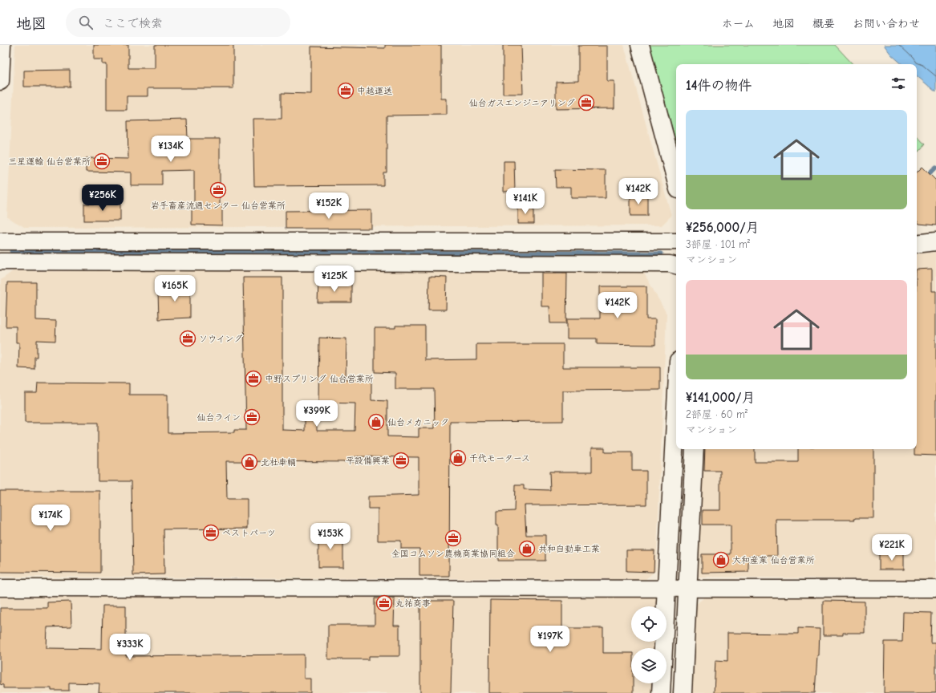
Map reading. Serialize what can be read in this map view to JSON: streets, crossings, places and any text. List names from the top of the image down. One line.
{"places":{"office":["中越運送","仙台ガスエンジニアリング","三星運輸 仙台営業所","岩手畜産流通センター 仙台営業所","ソウイング","中野スプリング 仙台営業所","仙台ライン","平設備興業","ベストパーツ","全国コムソン農機商業協同組合","丸祐商事"],"shop":["仙台メカニック","千代モータース","北杜車輌","共和自動車工業","大和産業 仙台営業所"]},"page":{"header":"地図","search":"ここで検索","nav":["ホーム","地図","概要","お問い合わせ"],"heading":"14件の物件","list":[{"name":"¥256,000/月","note":"3部屋 · 101 m² · マンション"},{"name":"¥141,000/月","note":"2部屋 · 60 m² · マンション"}],"price":["¥134K","¥142K","¥256K","¥141K","¥152K","¥125K","¥165K","¥142K","¥399K","¥174K","¥153K","¥221K","¥197K","¥333K"]}}
